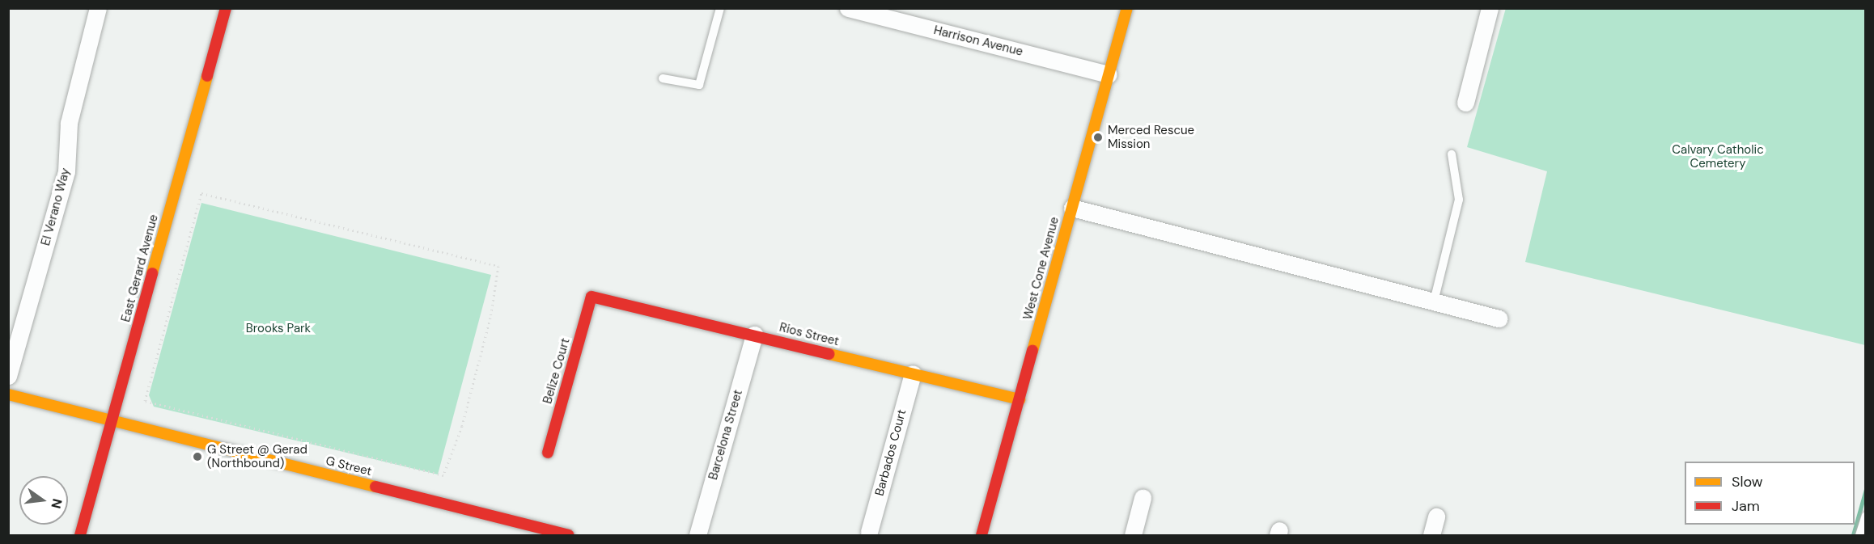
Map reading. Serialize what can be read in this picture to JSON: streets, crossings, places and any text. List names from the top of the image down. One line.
{"streets":{"street":["Harrison Avenue","El Verano Way","East Gerard Avenue","West Cone Avenue","Rios Street","Belize Court","Barcelona Street","Barbados Court","G Street"]},"crossings":[["Harrison Avenue","West Cone Avenue"],["East Gerard Avenue","G Street"],["West Cone Avenue","Rios Street"],["Rios Street","Belize Court"],["Rios Street","Barcelona Street"],["Rios Street","Barbados Court"]],"parks":["Calvary Catholic Cemetery","Brooks Park"],"places":["Merced Rescue Mission","G Street @ Gerad (Northbound)"],"legend":["Slow","Jam"],"north":"right"}
